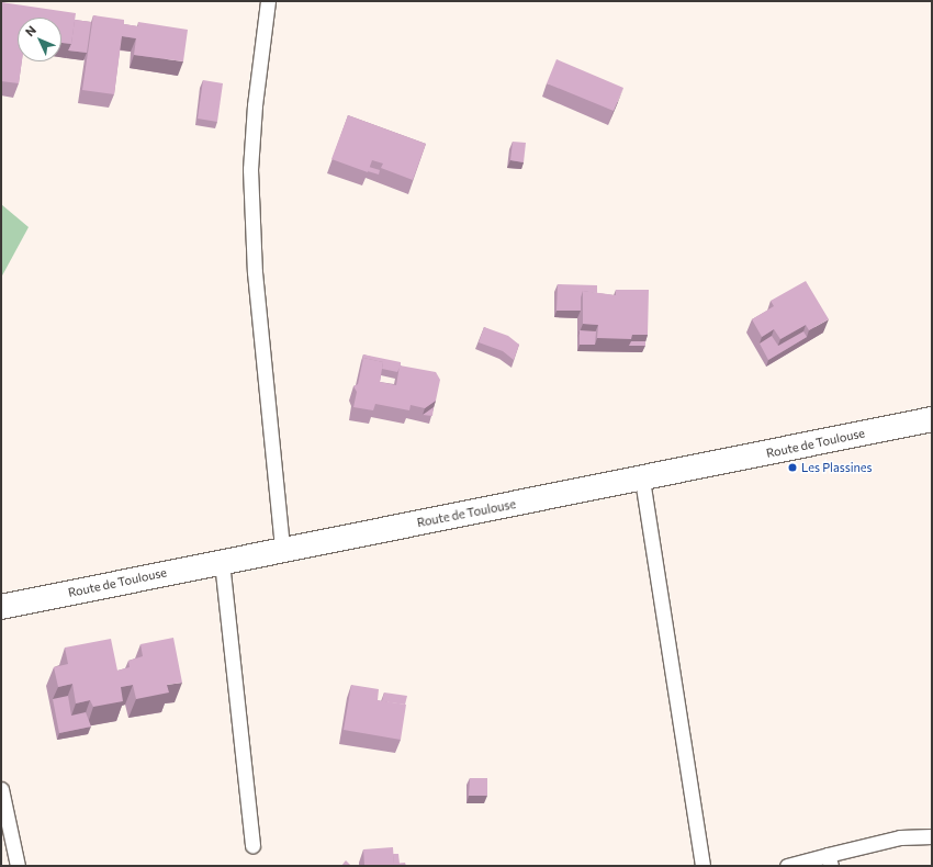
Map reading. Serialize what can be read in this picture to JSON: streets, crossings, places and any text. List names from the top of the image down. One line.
{"streets":{"street":["Route de Toulouse"]},"places":["Les Plassines"],"north":"top left"}
